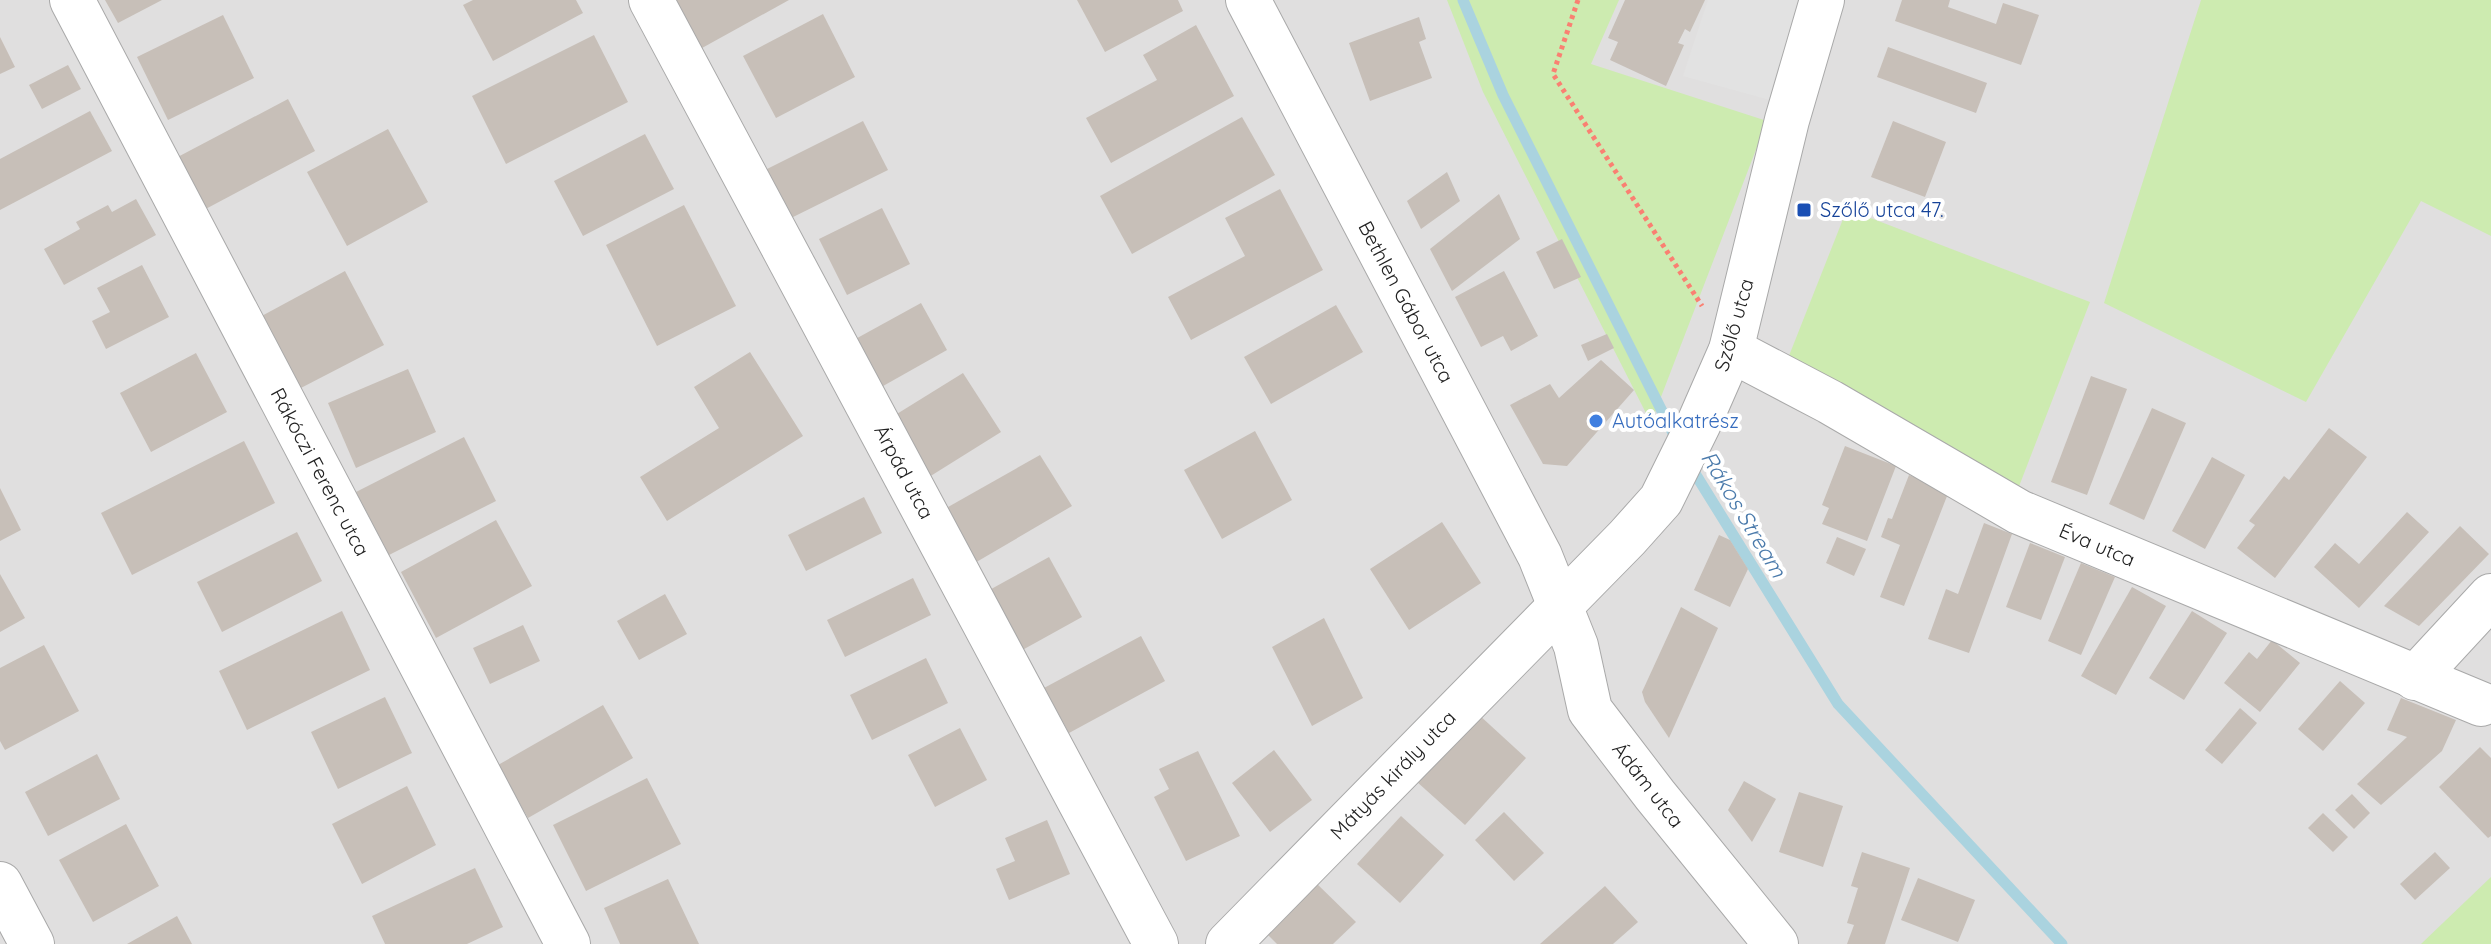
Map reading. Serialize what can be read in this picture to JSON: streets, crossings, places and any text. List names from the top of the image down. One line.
{"streets":{"street":["Bethlen Gábor utca","Szőlő utca","Rákóczi Ferenc utca","Árpád utca","Éva utca","Mátyás király utca","Ádám utca"]},"crossings":[["Bethlen Gábor utca","Szőlő utca"],["Bethlen Gábor utca","Mátyás király utca"],["Bethlen Gábor utca","Ádám utca"],["Szőlő utca","Éva utca"],["Szőlő utca","Mátyás király utca"],["Szőlő utca","Ádám utca"],["Mátyás király utca","Ádám utca"]],"water":["Rákos Stream"],"places":{"transit":["Szőlő utca 47."],"other":["Autóalkatrész"]}}
